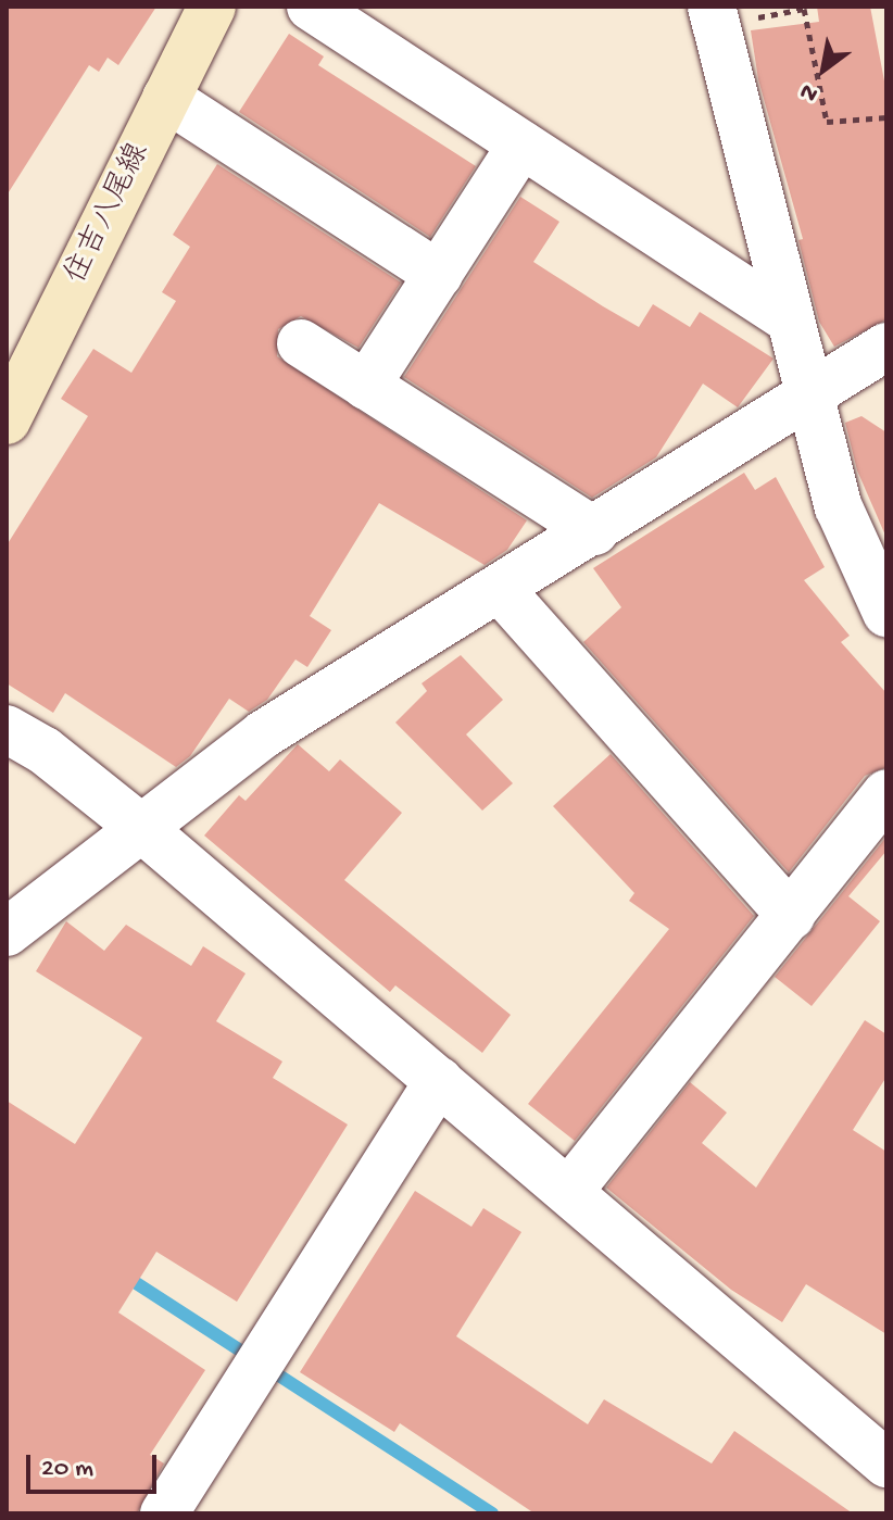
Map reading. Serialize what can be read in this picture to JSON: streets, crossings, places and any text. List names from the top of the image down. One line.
{"streets":{"main road":["住吉八尾線"]},"scale_bar":"20 m","north":"bottom left"}
